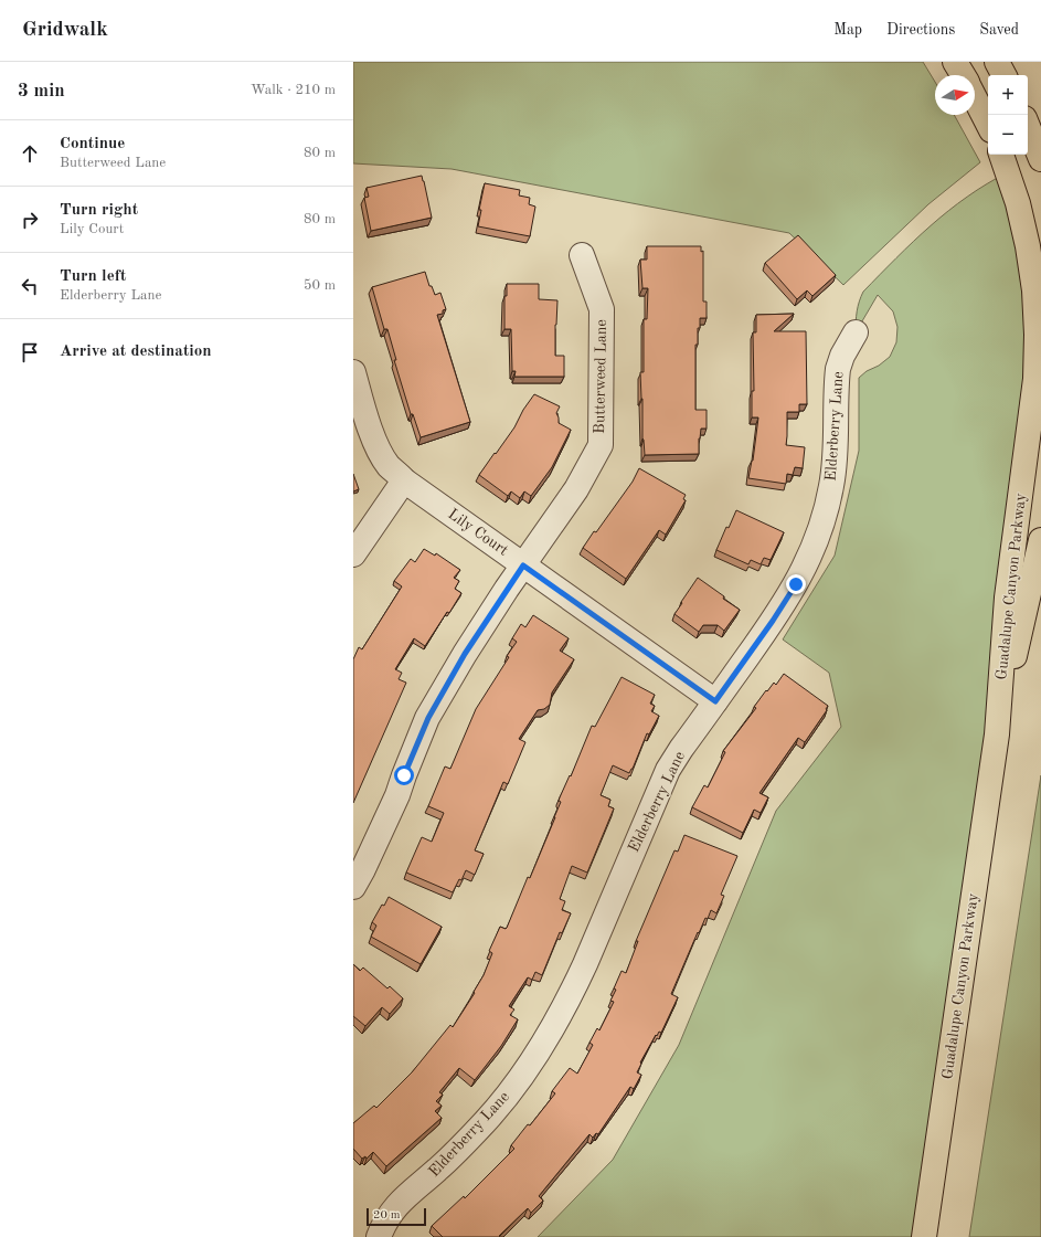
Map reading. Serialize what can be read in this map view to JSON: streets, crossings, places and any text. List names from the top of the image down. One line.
{"streets":{"main road":["Guadalupe Canyon Parkway"],"street":["Butterweed Lane","Elderberry Lane","Lily Court"]},"crossings":[["Butterweed Lane","Lily Court"],["Elderberry Lane","Lily Court"]],"scale_bar":"20 m","north":"right","page":{"header":"Gridwalk","nav":["Map","Directions","Saved"],"heading":["3 min","Walk · 210 m"],"map_buttons":["+","−"],"list":[["Continue","Butterweed Lane","80 m"],["Turn right","Lily Court","80 m"],["Turn left","Elderberry Lane","50 m"],"Arrive at destination"],"scale":"20 m"}}
